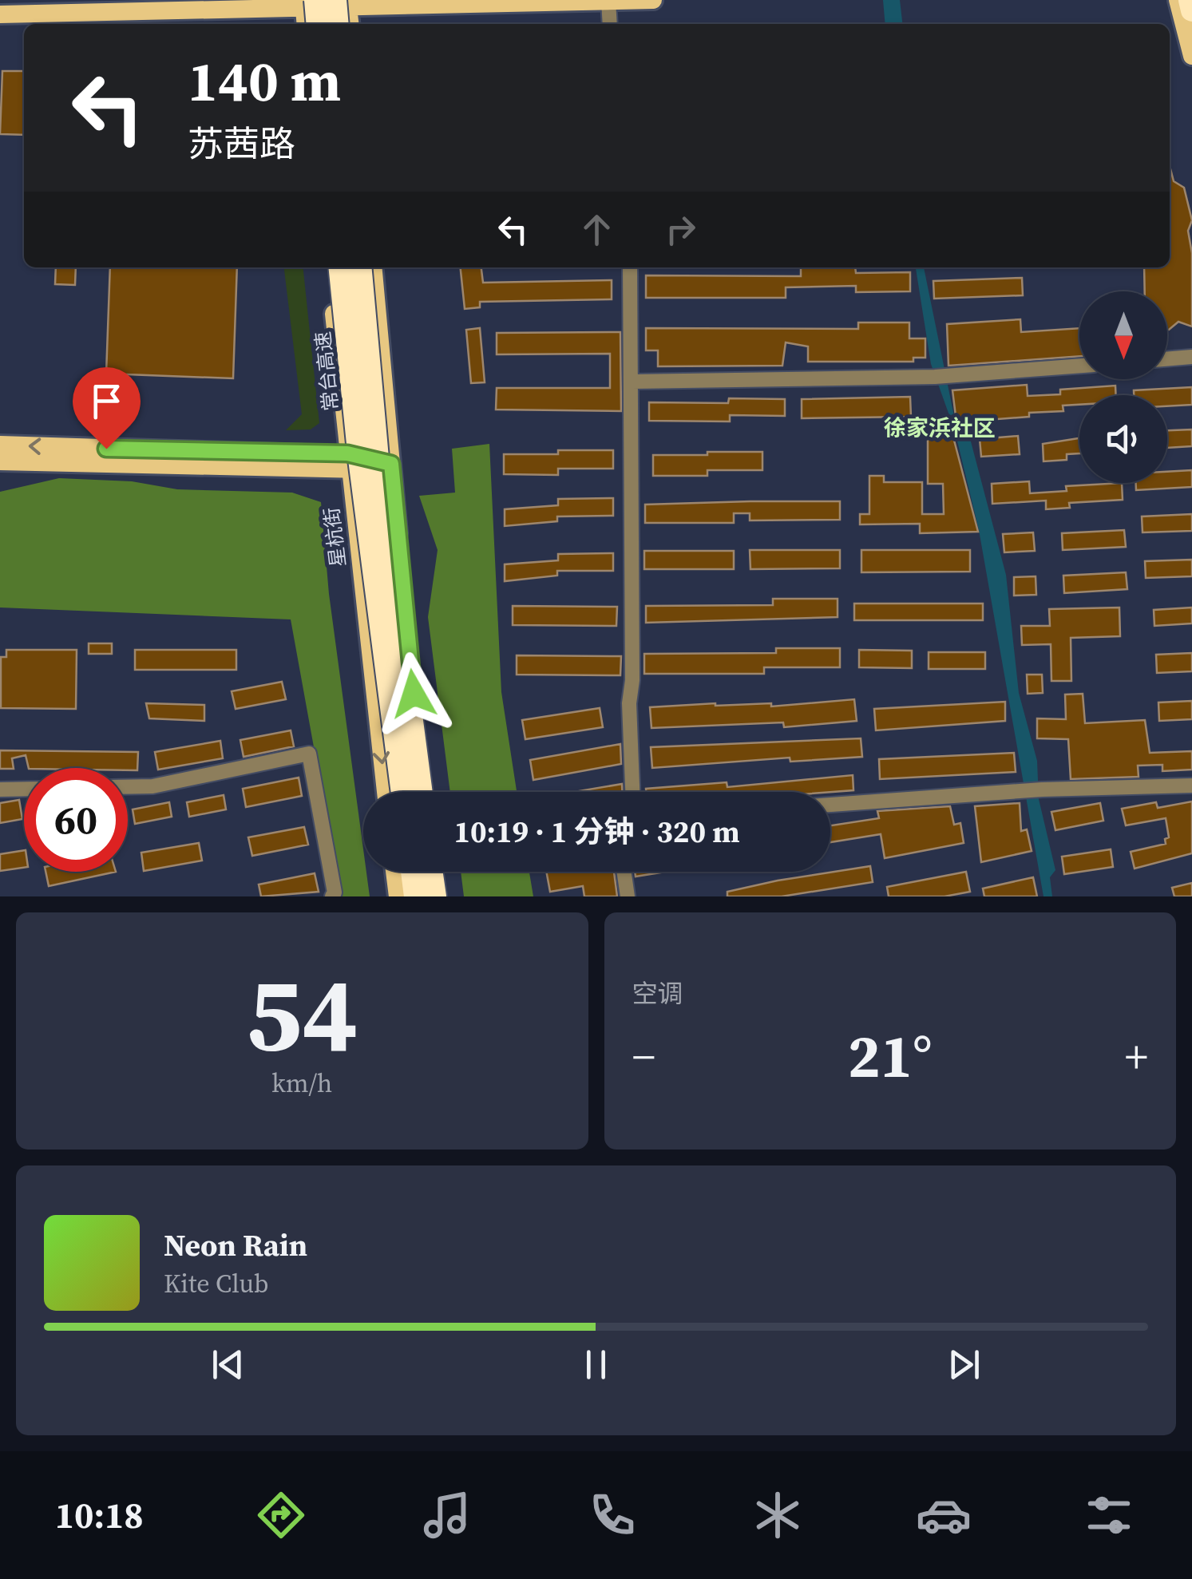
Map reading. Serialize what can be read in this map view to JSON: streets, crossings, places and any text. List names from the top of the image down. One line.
{"streets":{"highway":["常台高速"],"main road":["星杭街"]},"districts":["徐家浜社区"],"north":"bottom","page":{"turn":["140 m","苏茜路"],"limit":"60","trip":"10:19 · 1 分钟 · 320 m","tile":[["54","km/h"],"空调"],"heat":["−","21°","+"],"song":["Neon Rain","Kite Club"],"tabs":"10:18"}}
